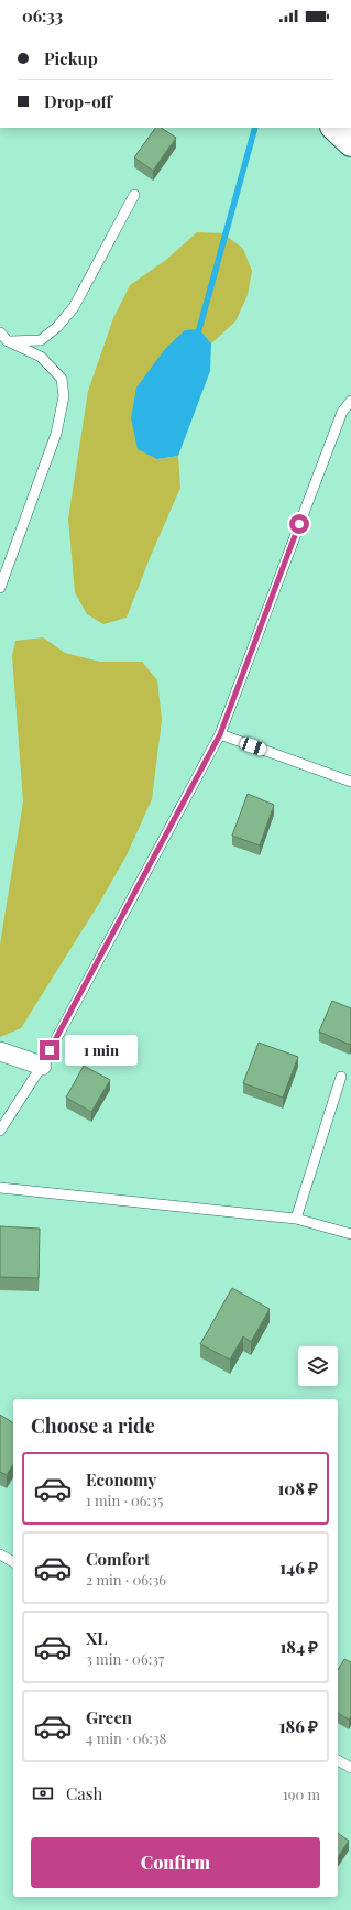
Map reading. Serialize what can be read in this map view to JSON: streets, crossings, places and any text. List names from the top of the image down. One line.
{"page":{"status":"06:33","banner":["Pickup","Drop-off"],"bubble":"1 min","heading":"Choose a ride","list":[{"name":"Economy","note":"1 min · 06:35","value":"108 ₽"},{"name":"Comfort","note":"2 min · 06:36","value":"146 ₽"},{"name":"XL","note":"3 min · 06:37","value":"184 ₽"},{"name":"Green","note":"4 min · 06:38","value":"186 ₽"}],"pay":["Cash","190 m"],"buttons":"Confirm"}}
